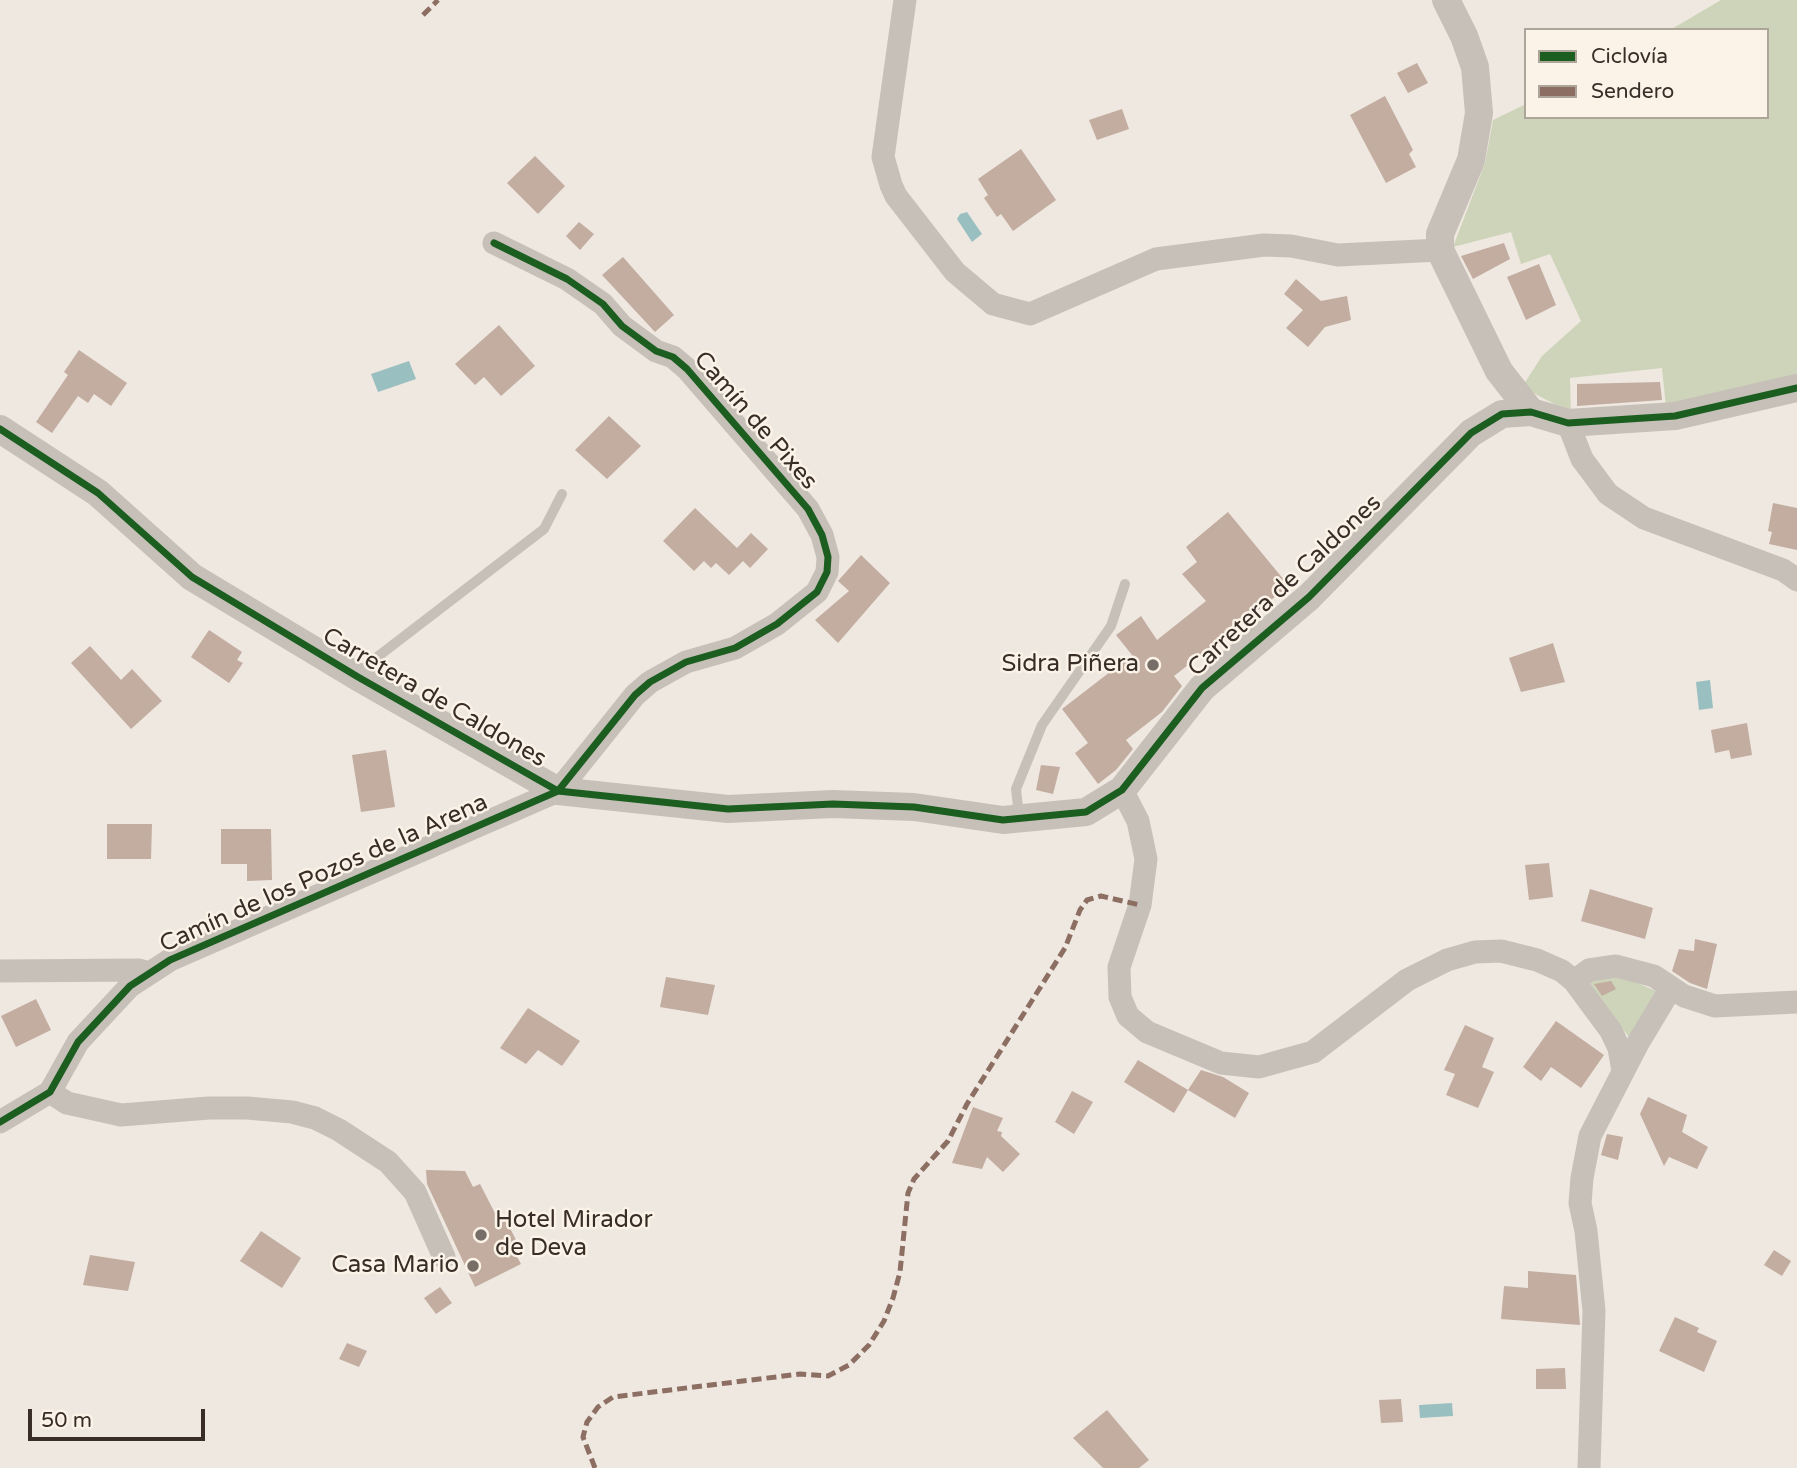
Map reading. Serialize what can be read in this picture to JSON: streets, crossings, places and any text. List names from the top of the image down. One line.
{"streets":{"street":["Camín de Pixes","Carretera de Caldones","Camín de los Pozos de la Arena"]},"crossings":[["Camín de Pixes","Carretera de Caldones"],["Camín de Pixes","Camín de los Pozos de la Arena"],["Carretera de Caldones","Camín de los Pozos de la Arena"]],"places":["Sidra Piñera","Hotel Mirador de Deva","Casa Mario"],"legend":["Ciclovía","Sendero"],"scale_bar":"50 m"}
